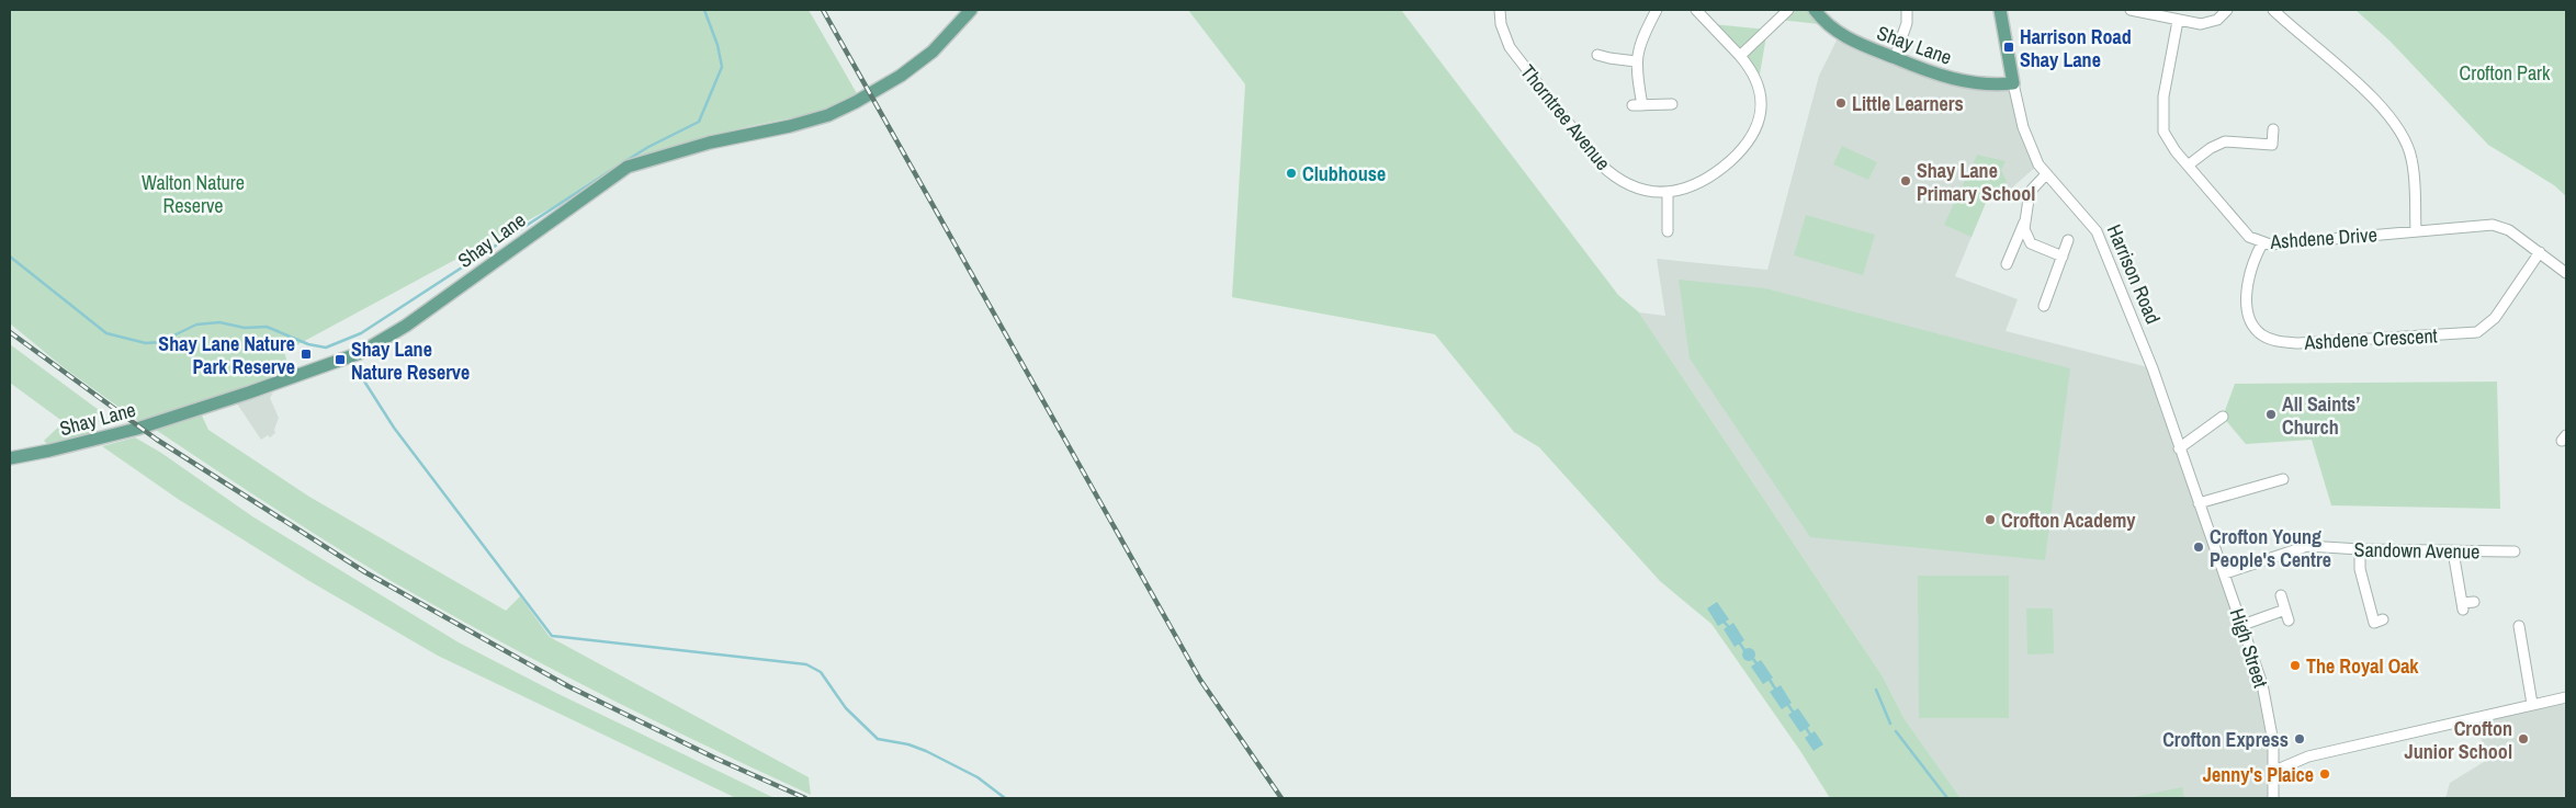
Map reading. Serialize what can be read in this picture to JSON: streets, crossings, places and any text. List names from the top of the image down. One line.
{"streets":{"main road":["Shay Lane","Harrison Road"],"street":["Thorntree Avenue","Ashdene Drive","Ashdene Crescent","Sandown Avenue","High Street"]},"crossings":[["Shay Lane","Harrison Road"],["Ashdene Drive","Ashdene Crescent"],["Harrison Road","High Street"],["Sandown Avenue","High Street"]],"parks":["Crofton Park","Walton Nature Reserve"],"places":{"transit":["Harrison Road Shay Lane","Shay Lane Nature Park Reserve","Shay Lane Nature Reserve"],"other":["Little Learners","Clubhouse","Shay Lane Primary School","All Saints’ Church","Crofton Academy","Crofton Young People's Centre","The Royal Oak","Crofton Express","Crofton Junior School","Jenny's Plaice"]}}
